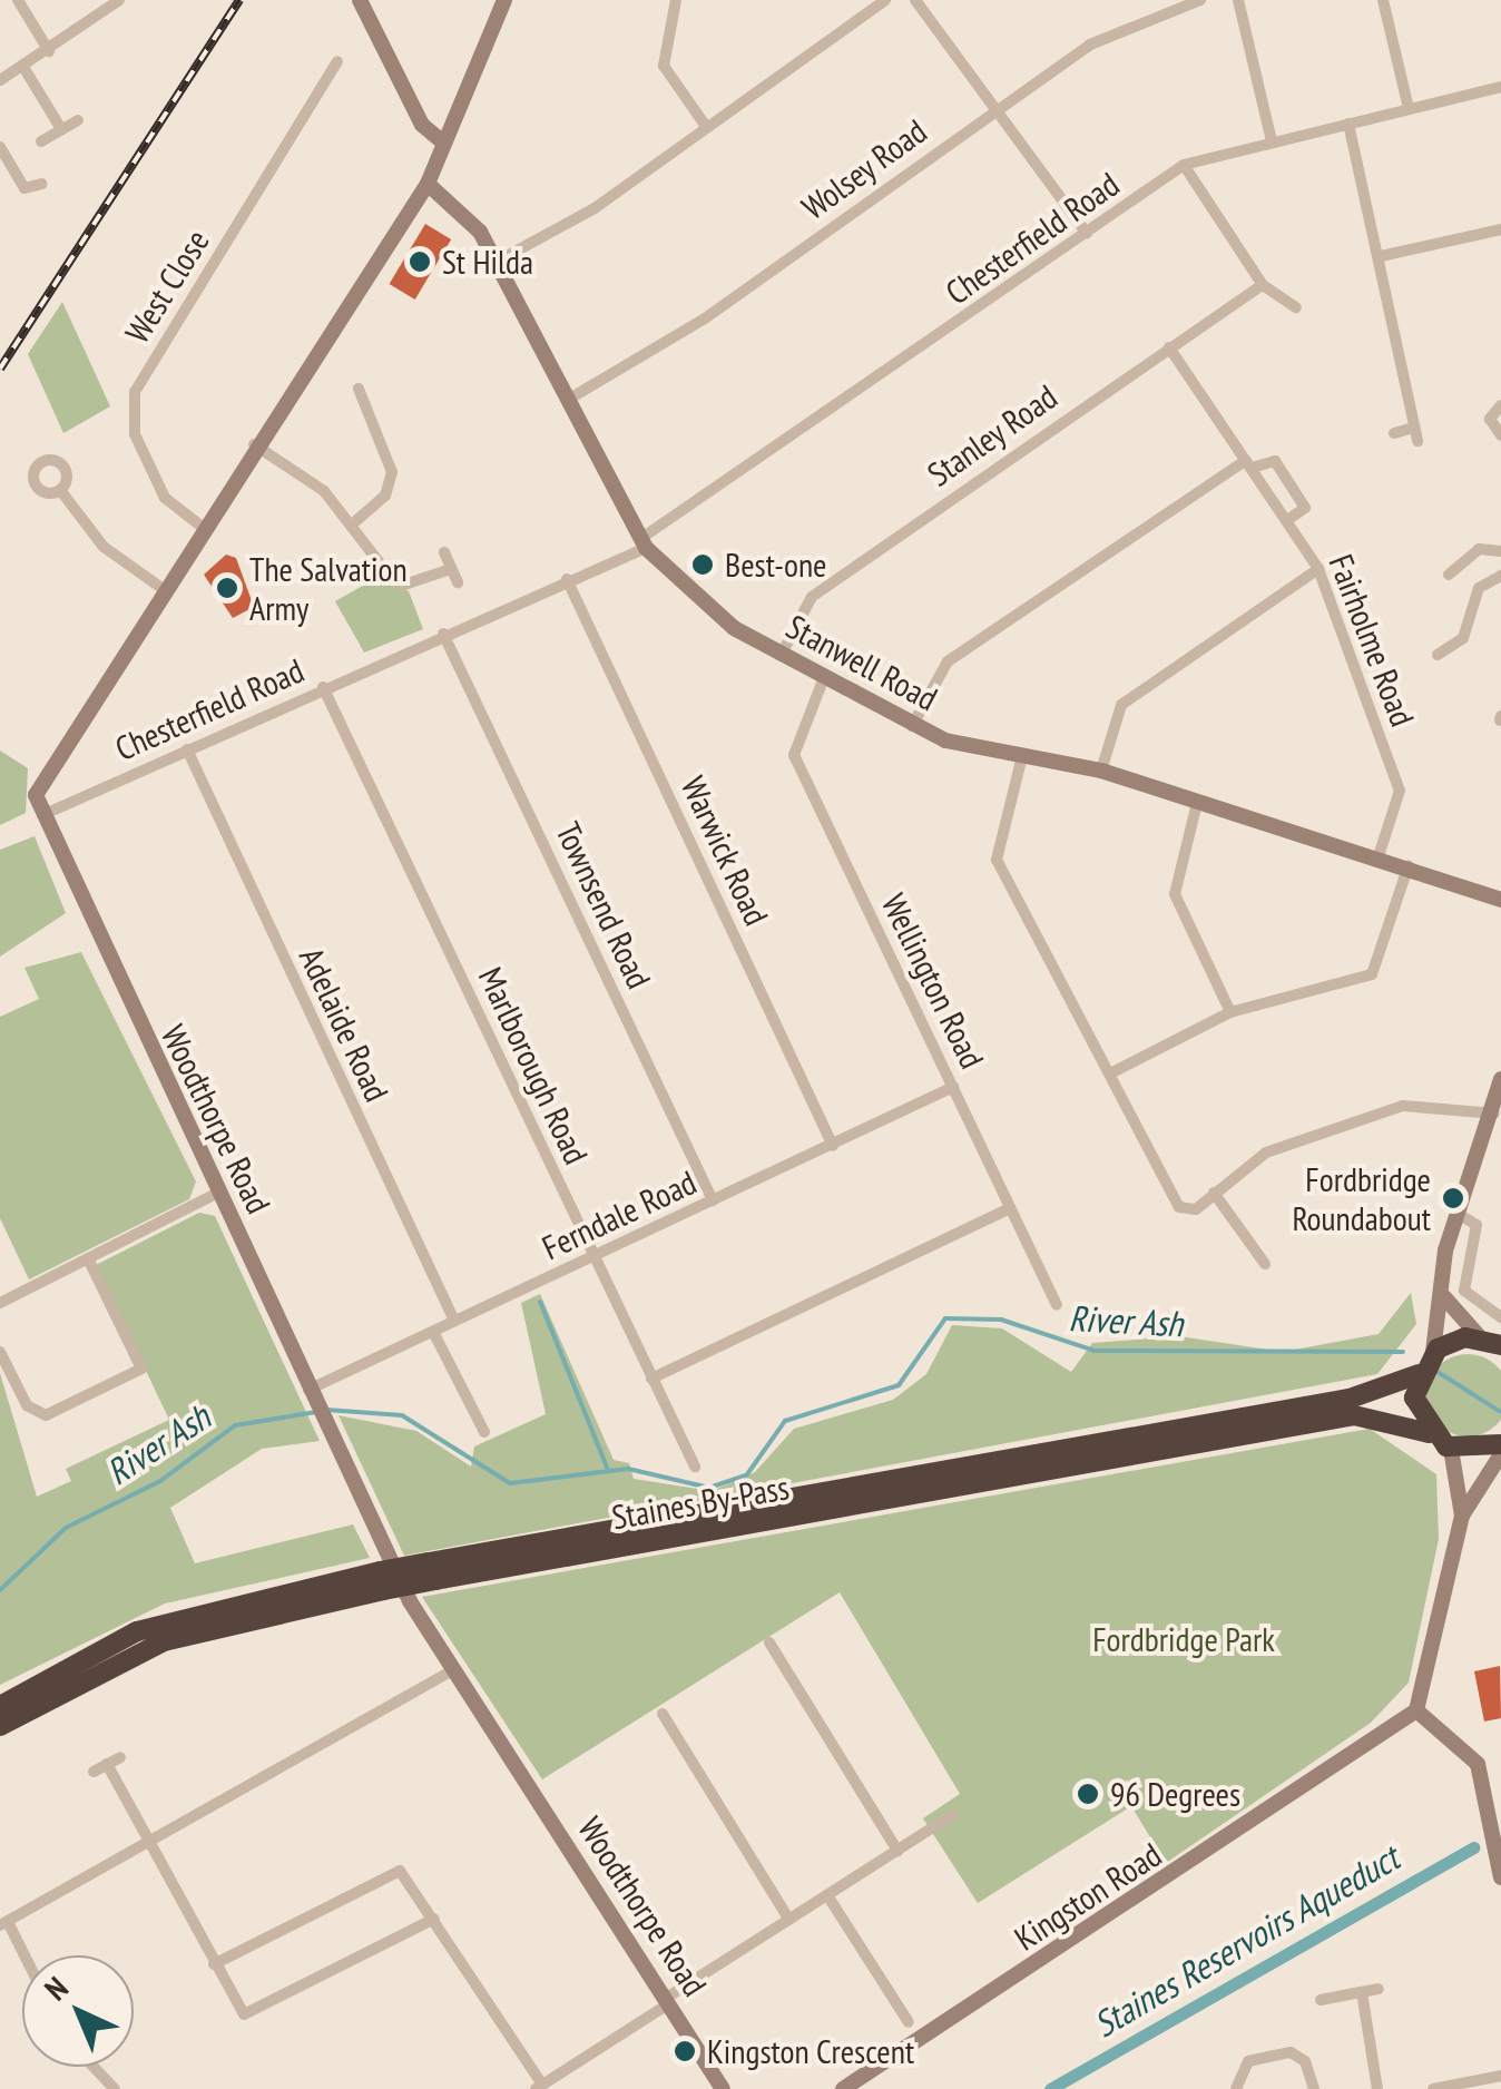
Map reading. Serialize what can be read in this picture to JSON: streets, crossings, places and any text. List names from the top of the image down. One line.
{"streets":{"highway":["Staines By-Pass"],"street":["Wolsey Road","Chesterfield Road","West Close","Stanley Road","Fairholme Road","Stanwell Road","Warwick Road","Townsend Road","Wellington Road","Adelaide Road","Marlborough Road","Woodthorpe Road","Ferndale Road","Kingston Road"]},"crossings":[["Wolsey Road","Stanwell Road"],["Chesterfield Road","Stanwell Road"],["Chesterfield Road","Warwick Road"],["Chesterfield Road","Townsend Road"],["Chesterfield Road","Adelaide Road"],["Chesterfield Road","Marlborough Road"],["Chesterfield Road","Woodthorpe Road"],["Stanley Road","Fairholme Road"],["Stanley Road","Stanwell Road"],["Fairholme Road","Stanwell Road"],["Stanwell Road","Wellington Road"],["Warwick Road","Ferndale Road"],["Townsend Road","Ferndale Road"],["Wellington Road","Ferndale Road"],["Adelaide Road","Ferndale Road"],["Marlborough Road","Ferndale Road"],["Woodthorpe Road","Ferndale Road"]],"water":["River Ash","Staines Reservoirs Aqueduct"],"parks":["Fordbridge Park"],"places":["St Hilda","Best-one","The Salvation Army","Fordbridge Roundabout","96 Degrees","Kingston Crescent"],"north":"top left"}
